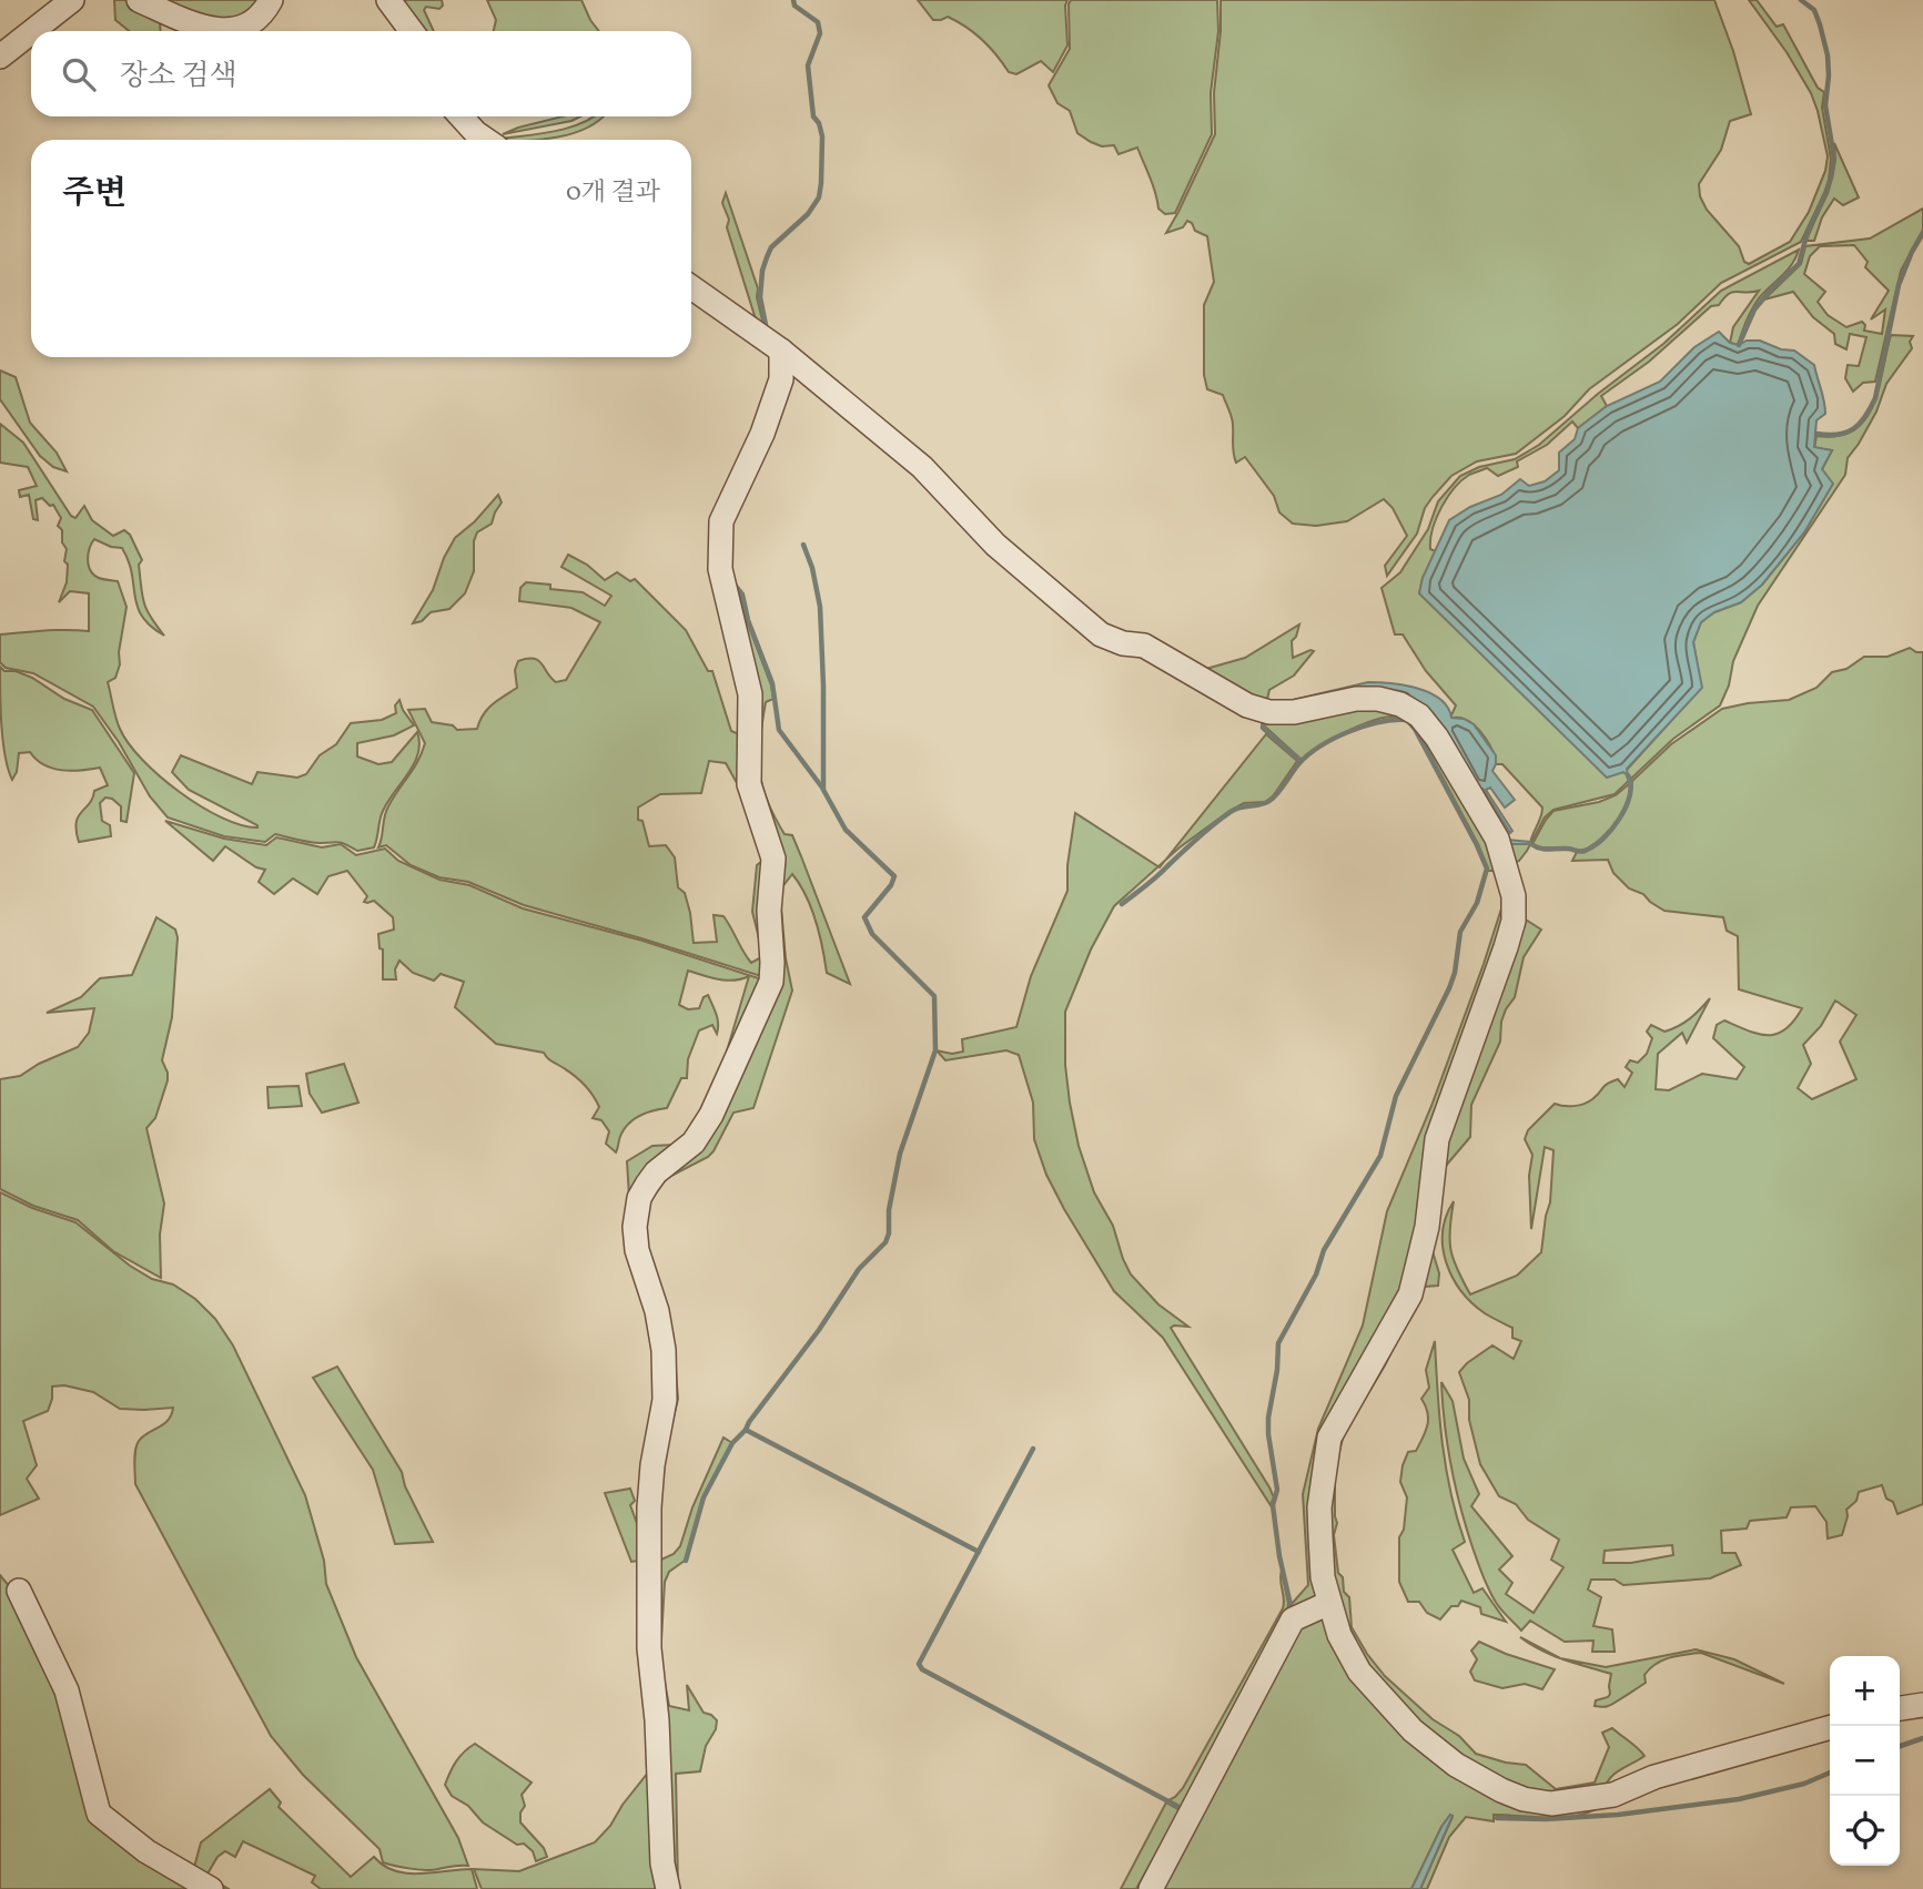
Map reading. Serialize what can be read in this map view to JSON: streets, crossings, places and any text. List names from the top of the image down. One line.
{"page":{"search":"장소 검색","heading":["주변","0개 결과"],"map_buttons":["+","−"]}}
